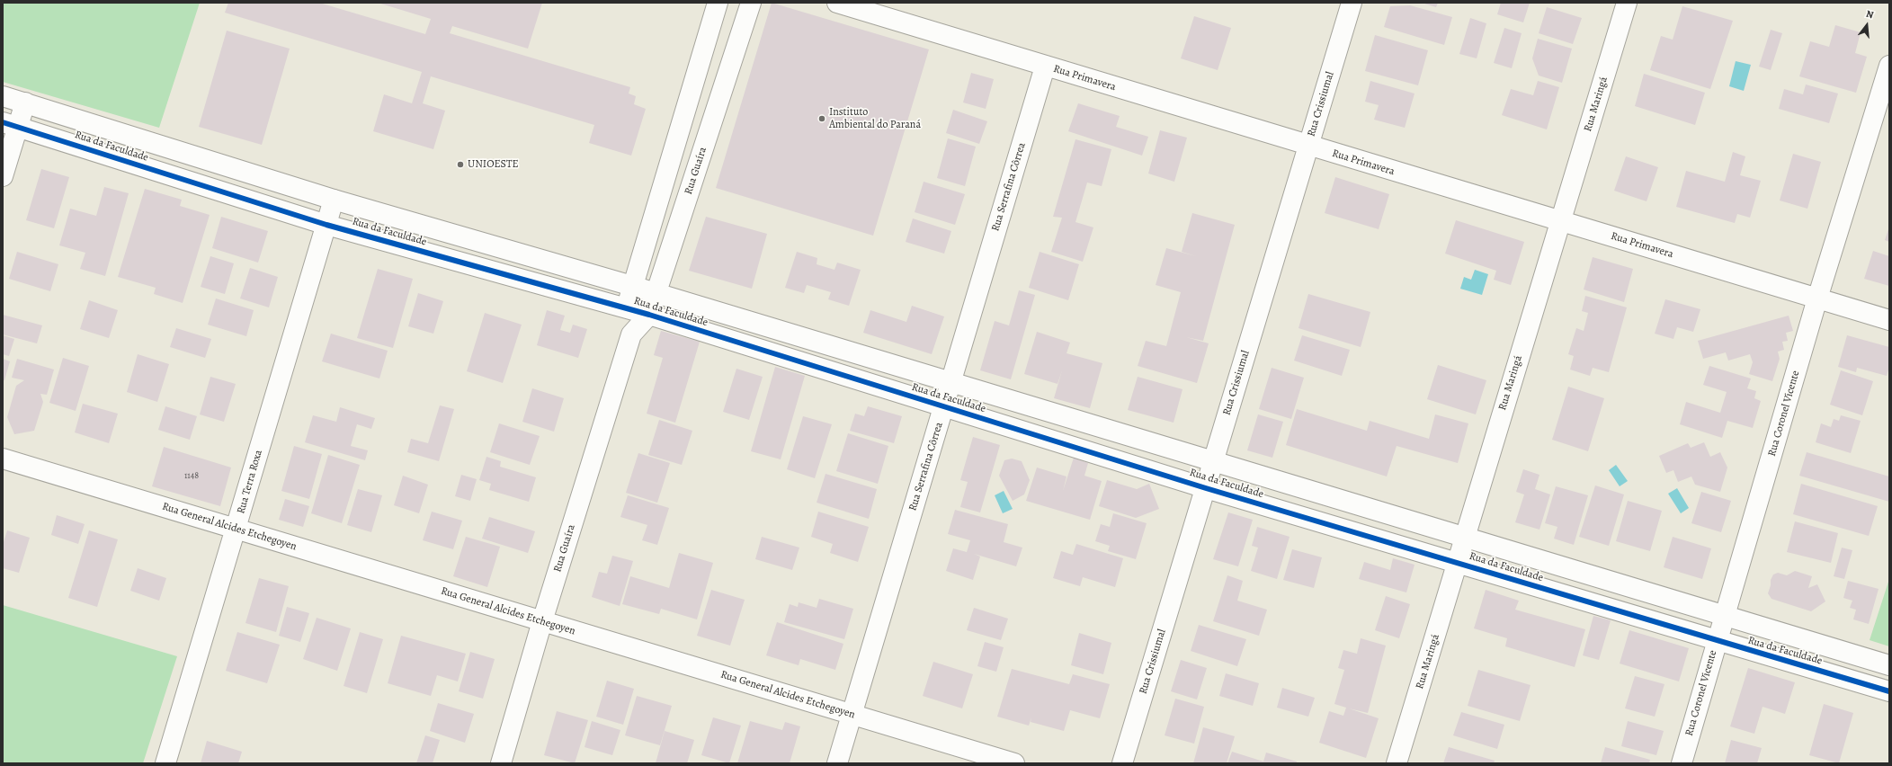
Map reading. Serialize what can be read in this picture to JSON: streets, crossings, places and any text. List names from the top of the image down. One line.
{"streets":{"street":["Rua Primavera","Rua Crissiumal","Rua Maringá","Rua da Faculdade","Rua Guaíra","Rua Serrafina Côrrea","Rua Coronel Vicente","Rua Terra Roxa","Rua General Alcides Etchegoyen"]},"crossings":[["Rua Primavera","Rua Crissiumal"],["Rua Primavera","Rua Maringá"],["Rua Primavera","Rua Serrafina Côrrea"],["Rua Primavera","Rua Coronel Vicente"],["Rua Crissiumal","Rua da Faculdade"],["Rua Maringá","Rua da Faculdade"],["Rua da Faculdade","Rua Guaíra"],["Rua da Faculdade","Rua Serrafina Côrrea"],["Rua da Faculdade","Rua Coronel Vicente"],["Rua da Faculdade","Rua Terra Roxa"],["Rua Guaíra","Rua General Alcides Etchegoyen"],["Rua Serrafina Côrrea","Rua General Alcides Etchegoyen"],["Rua Terra Roxa","Rua General Alcides Etchegoyen"]],"places":["Instituto Ambiental do Paraná","UNIOESTE"],"house_numbers":["1148"],"north":"top"}
